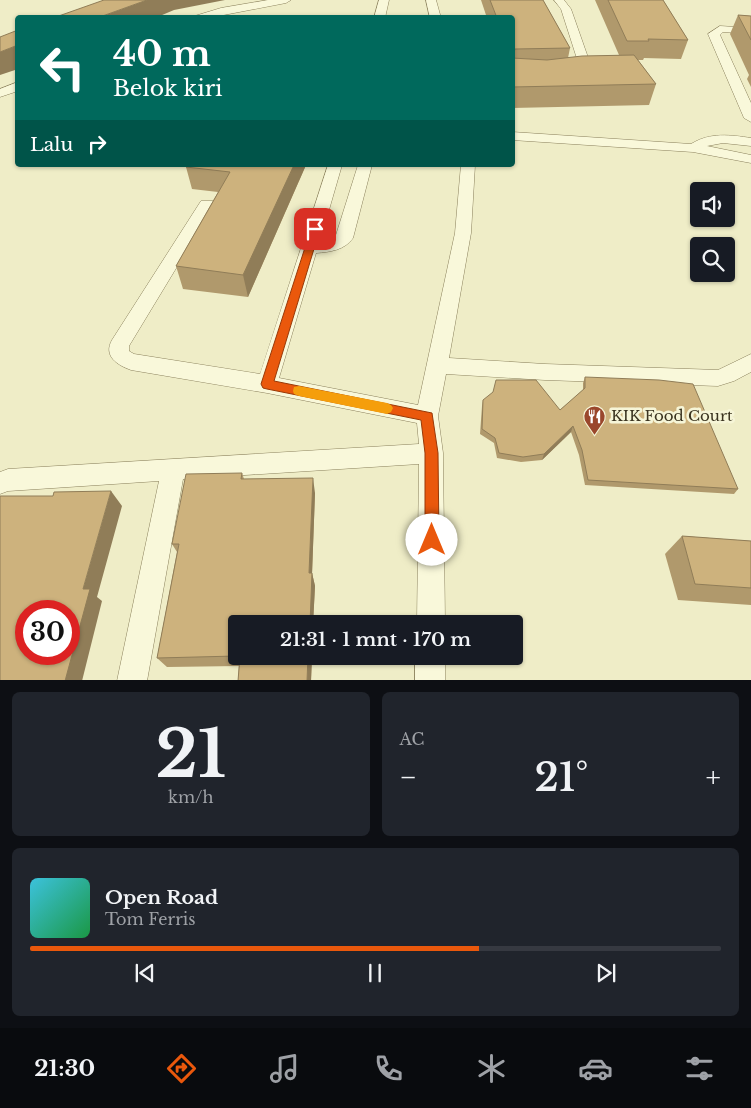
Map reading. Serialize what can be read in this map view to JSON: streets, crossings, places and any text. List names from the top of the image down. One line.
{"places":{"restaurant":["KIK Food Court"]},"page":{"turn":["40 m","Belok kiri"],"then":"Lalu","limit":"30","trip":"21:31 · 1 mnt · 170 m","tile":[["21","km/h"],"AC"],"heat":["−","21°","+"],"song":["Open Road","Tom Ferris"],"tabs":"21:30"}}
